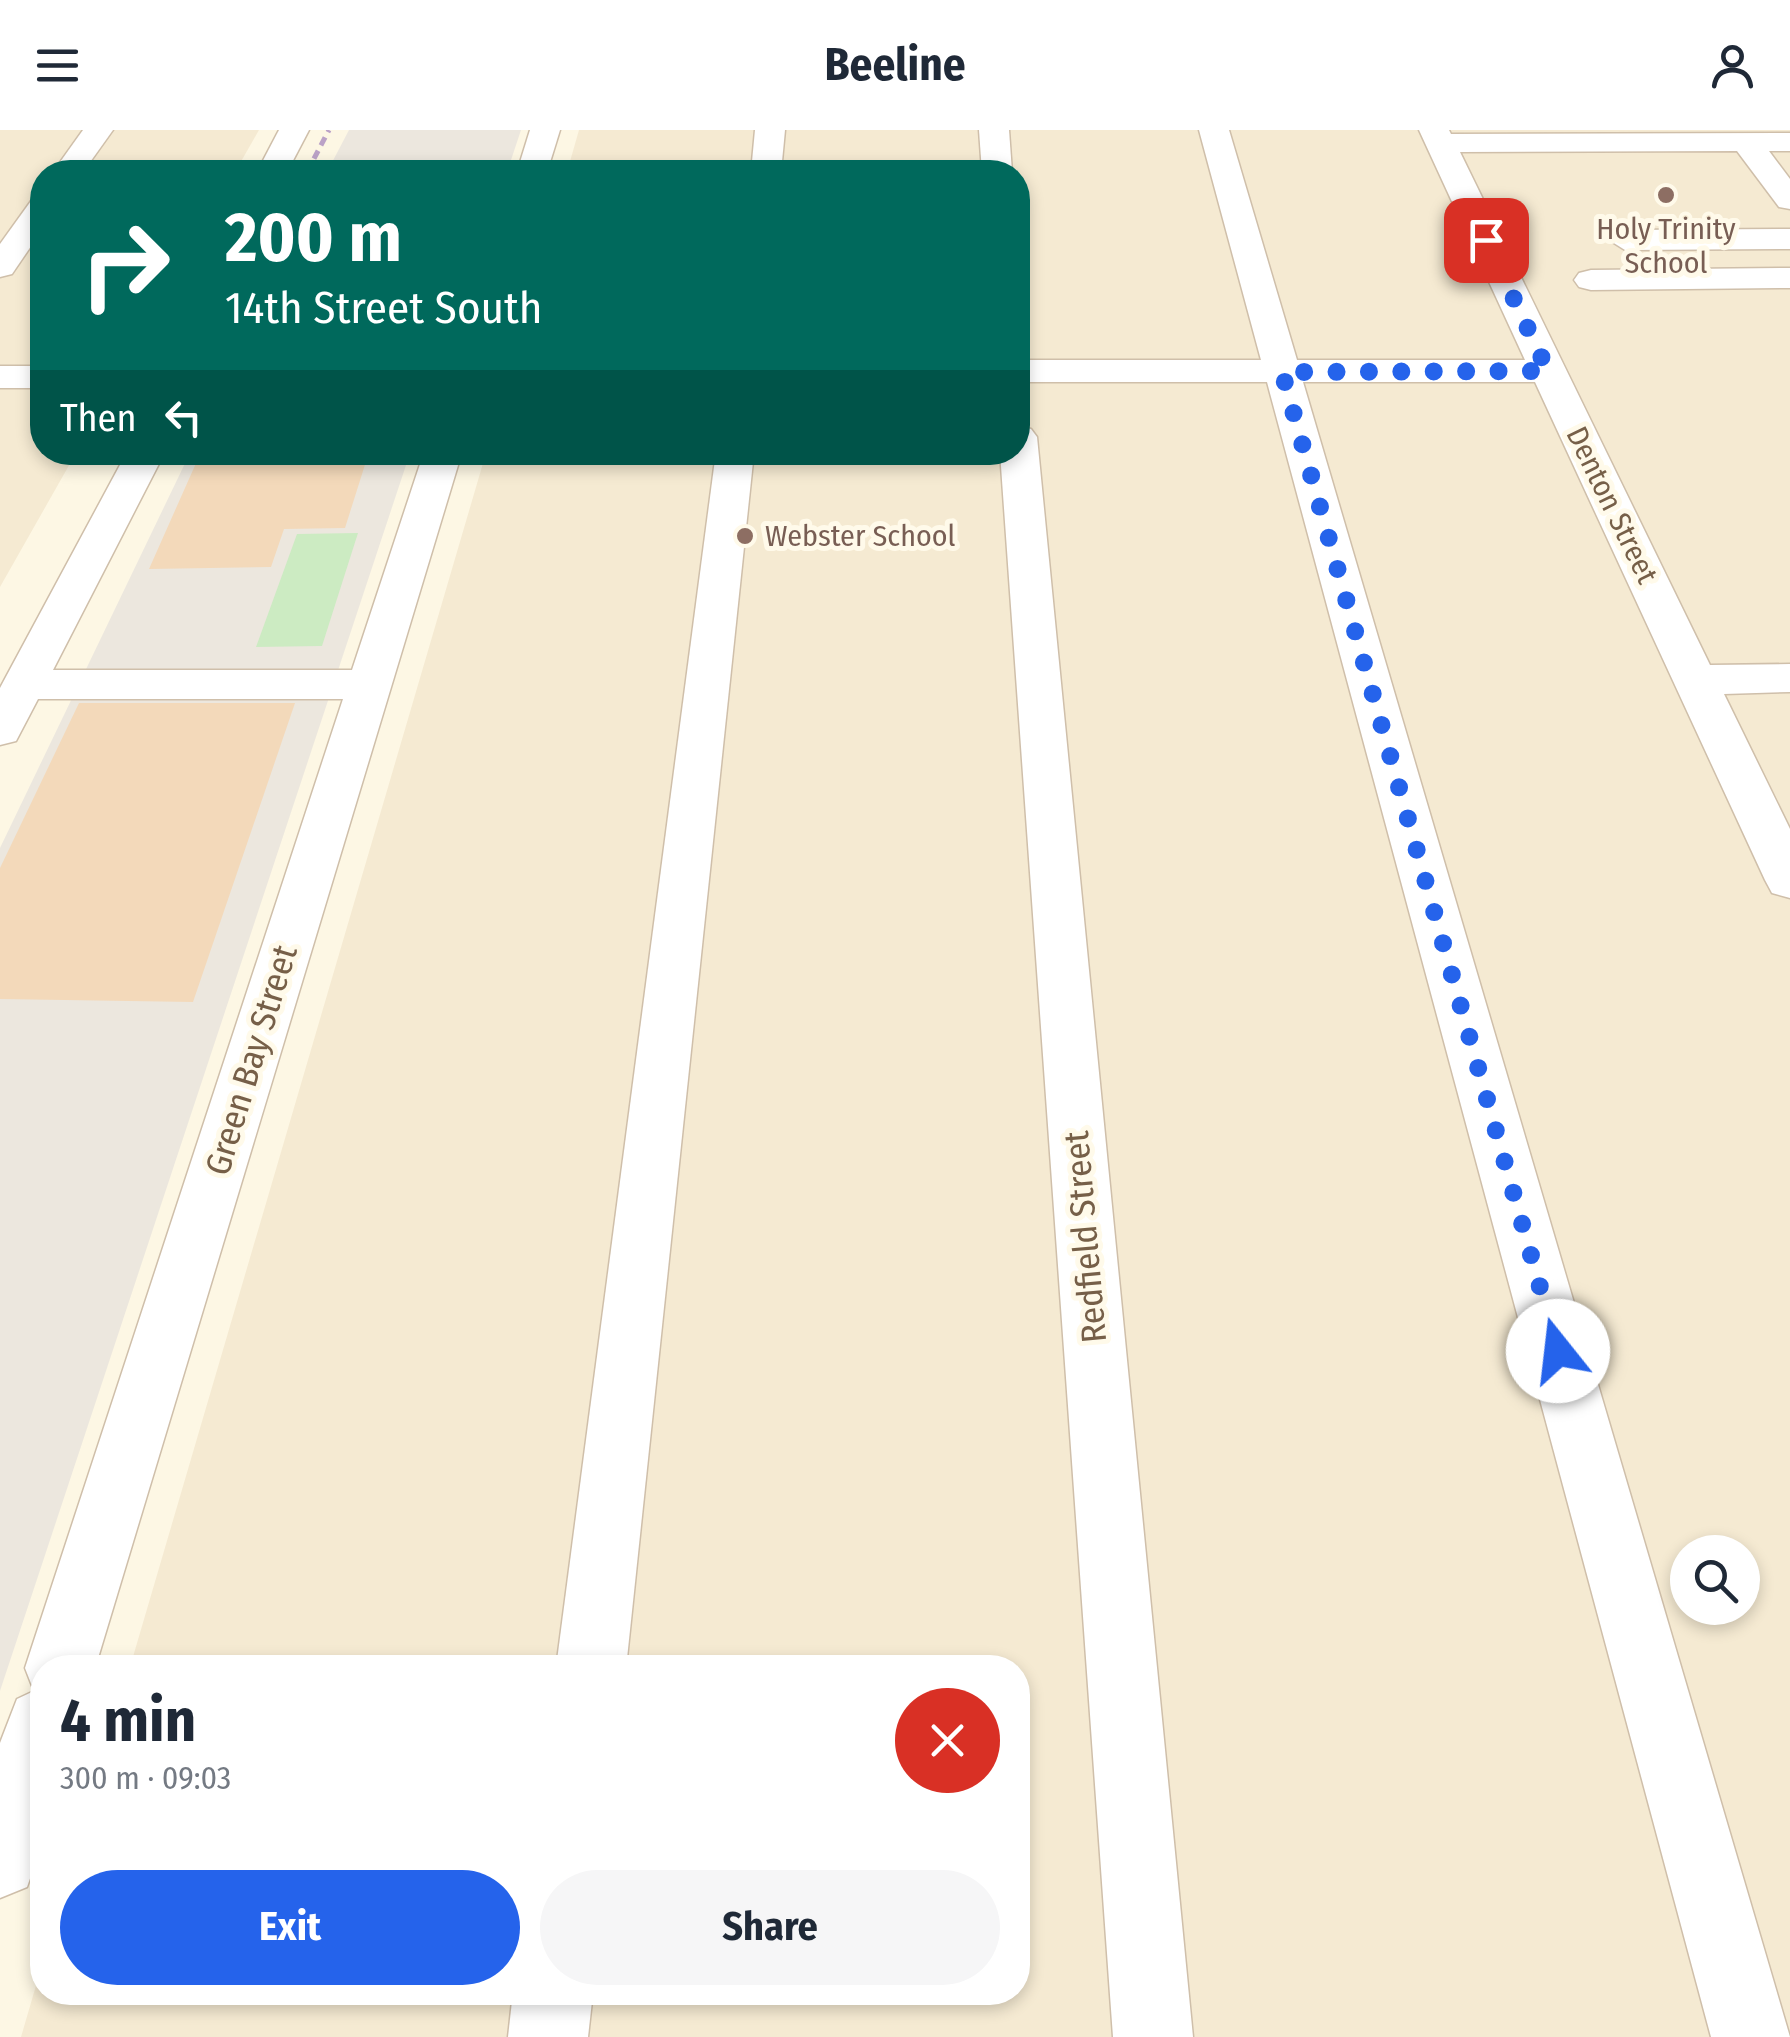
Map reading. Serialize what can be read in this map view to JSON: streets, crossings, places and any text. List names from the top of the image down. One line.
{"streets":{"street":["Denton Street","Green Bay Street","Redfield Street"]},"places":["Holy Trinity School","Webster School"],"page":{"header":"Beeline","turn":["200 m","14th Street South"],"then":"Then","heading":["4 min","300 m · 09:03"],"buttons":["Exit","Share"]}}
